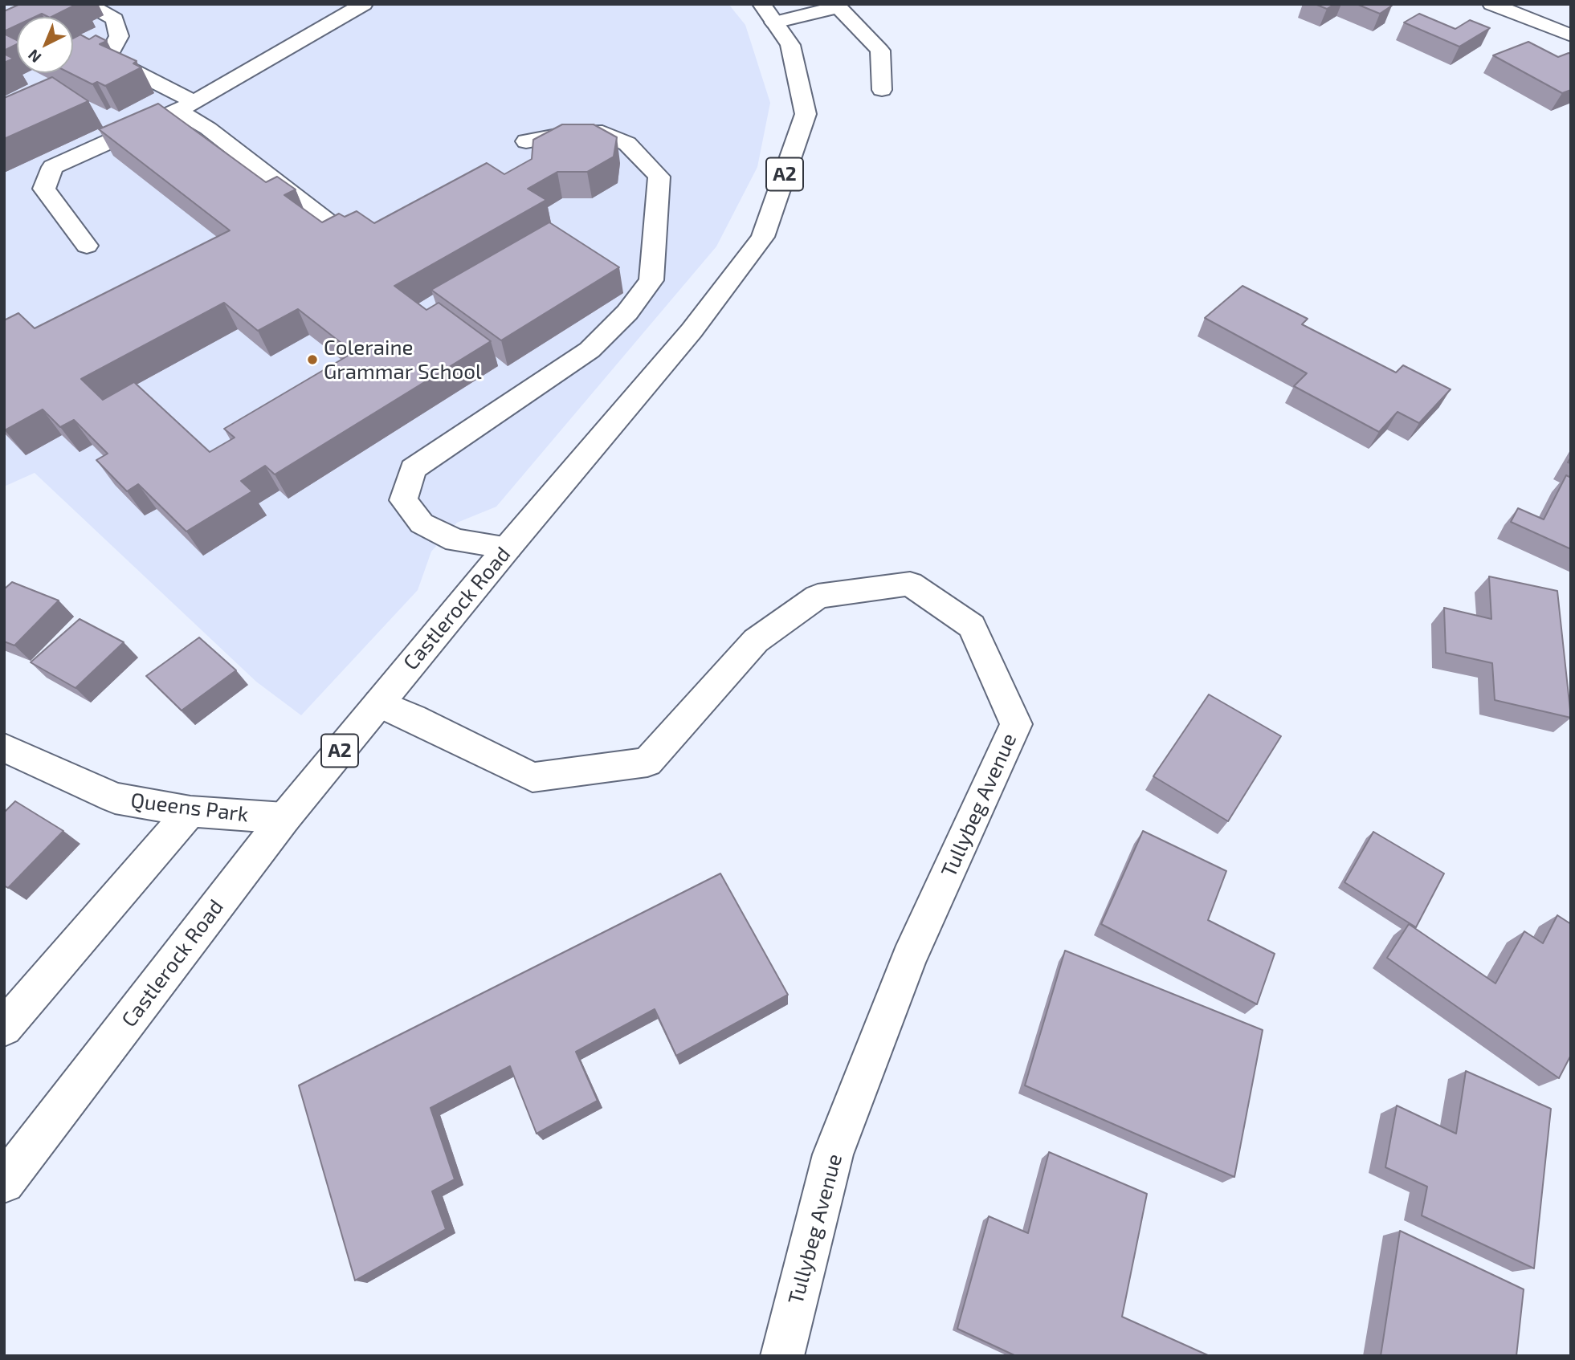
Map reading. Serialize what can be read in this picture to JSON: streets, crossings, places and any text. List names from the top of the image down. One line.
{"streets":{"street":["A2","Castlerock Road","Tullybeg Avenue","Queens Park"]},"crossings":[["Castlerock Road","Tullybeg Avenue"],["Castlerock Road","Queens Park"]],"places":["Coleraine Grammar School"],"north":"bottom left"}
